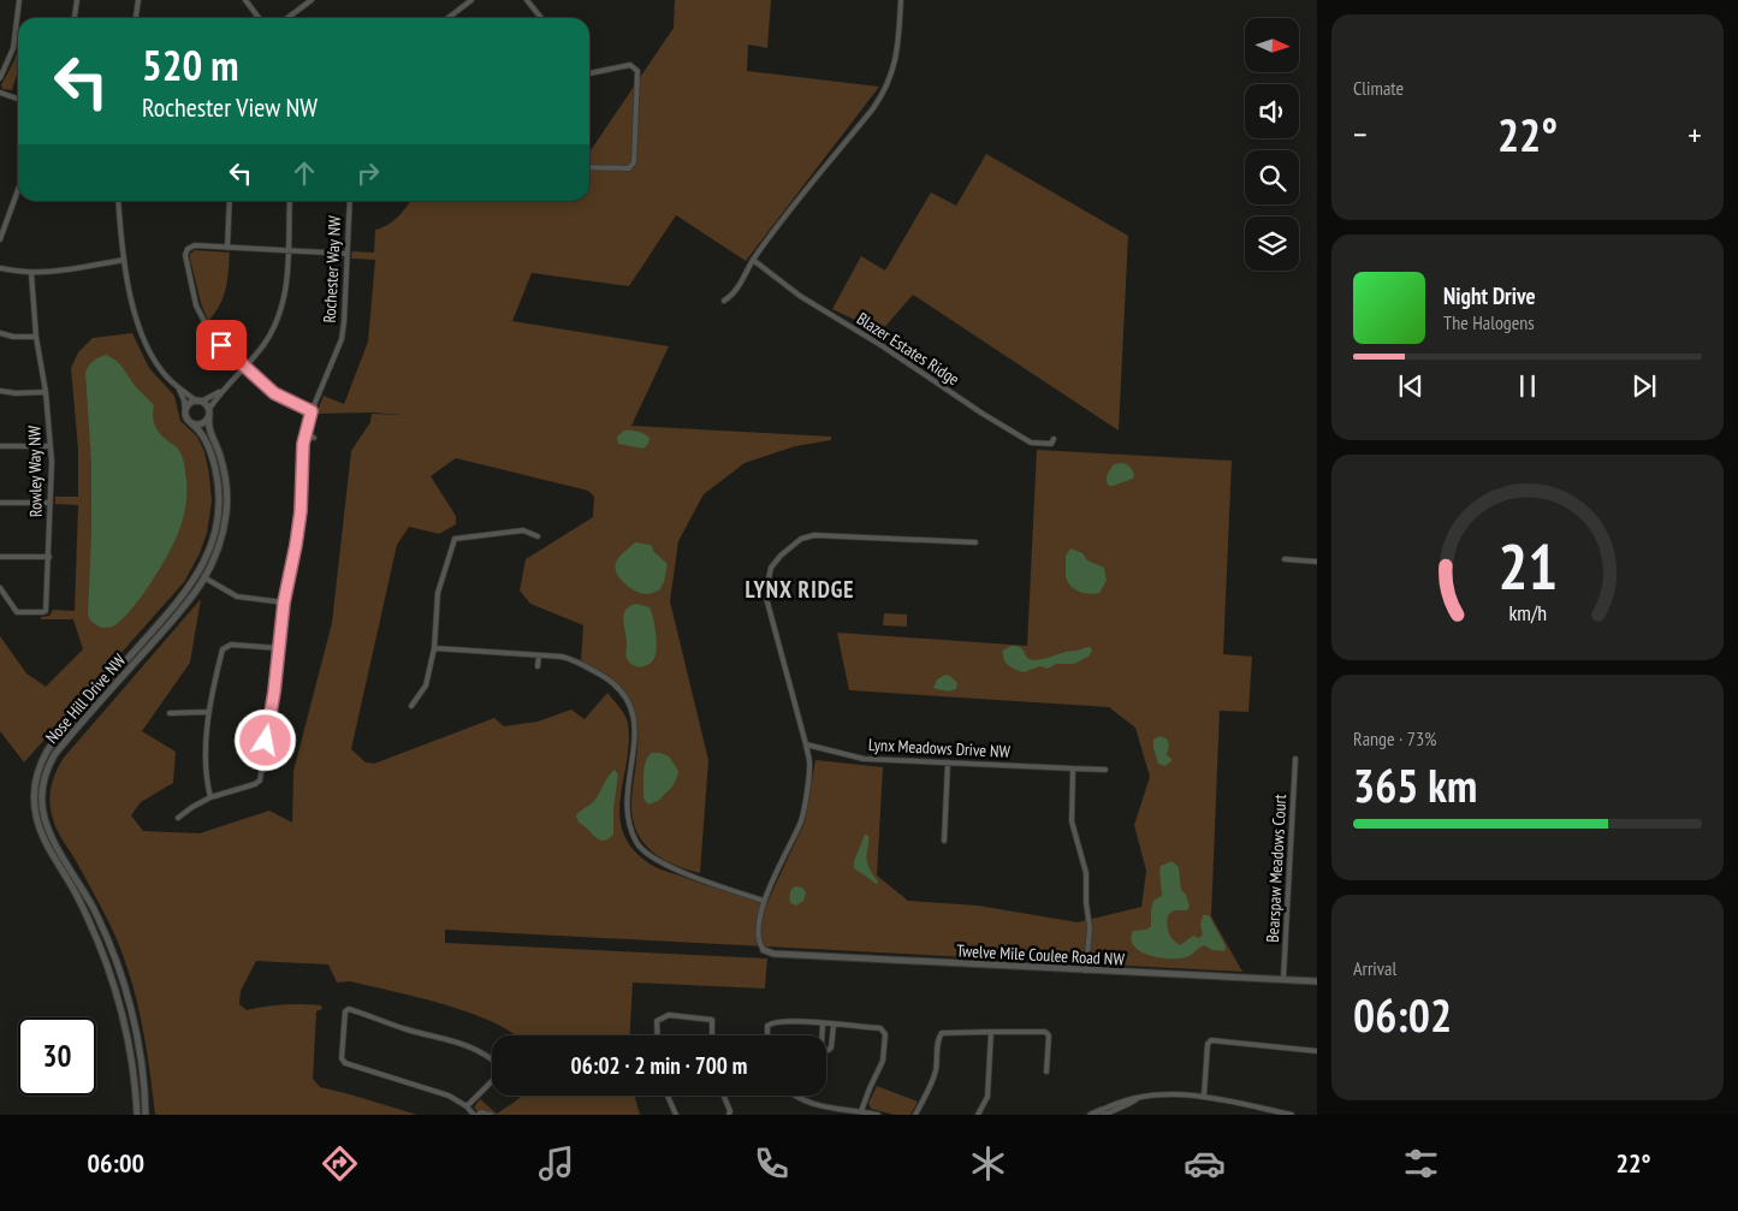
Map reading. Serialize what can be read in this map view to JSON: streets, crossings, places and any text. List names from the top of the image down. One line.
{"streets":{"street":["Rochester Way NW","Blazer Estates Ridge","Rowley Way NW","Nose Hill Drive NW","Lynx Meadows Drive NW","Bearspaw Meadows Court","Twelve Mile Coulee Road NW"]},"crossings":[["Bearspaw Meadows Court","Twelve Mile Coulee Road NW"]],"districts":["LYNX RIDGE"],"north":"right","page":{"tile":["Climate",["Range · 73%","365 km"],["Arrival","06:02"]],"turn":["520 m","Rochester View NW"],"heat":["−","22°","+"],"song":["Night Drive","The Halogens"],"limit":"30","trip":"06:02 · 2 min · 700 m","tabs":["06:00","22°"],"gauge":["21","km/h"]}}
